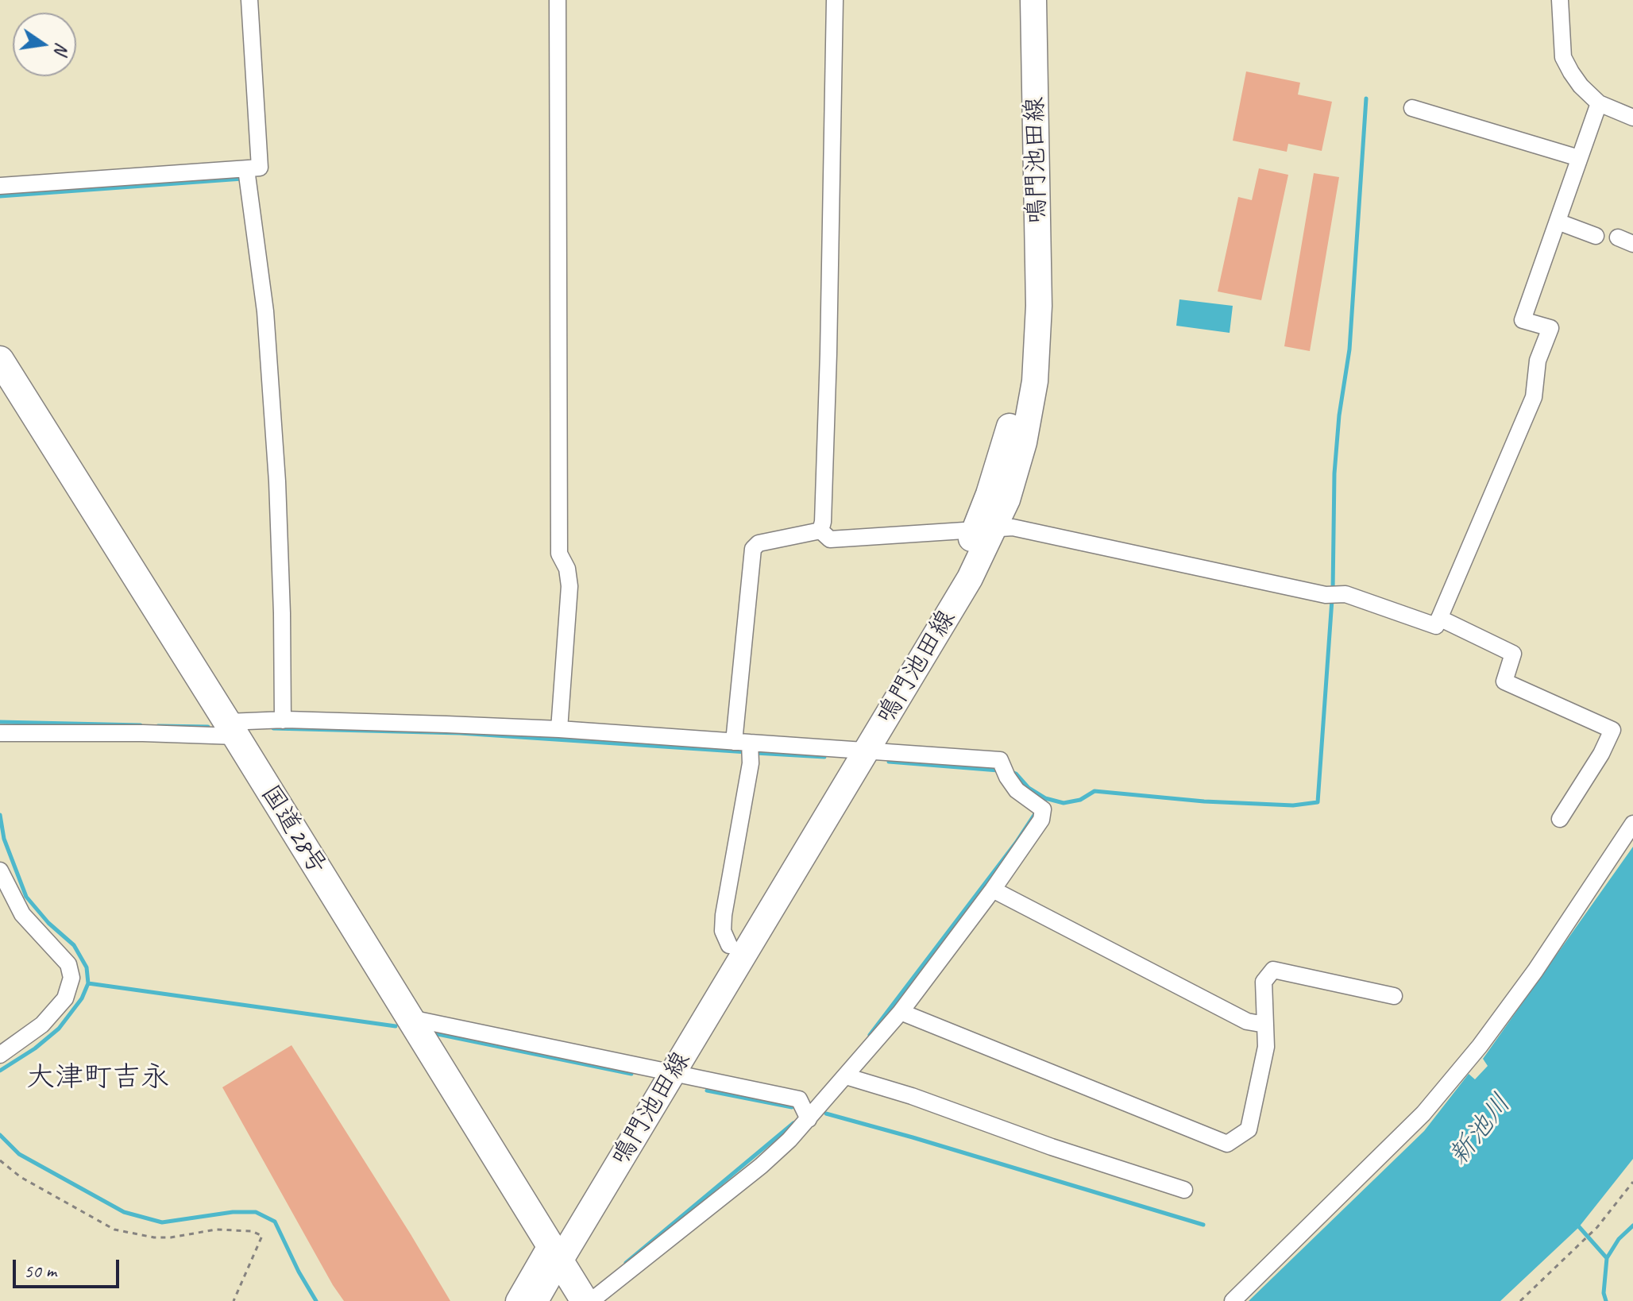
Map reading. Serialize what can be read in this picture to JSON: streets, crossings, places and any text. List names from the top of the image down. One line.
{"streets":{"highway":["国道28号"],"main road":["鳴門池田線"]},"crossings":[["鳴門池田線","国道28号"]],"districts":["大津町吉永"],"water":["新池川"],"scale_bar":"50 m","north":"right"}
